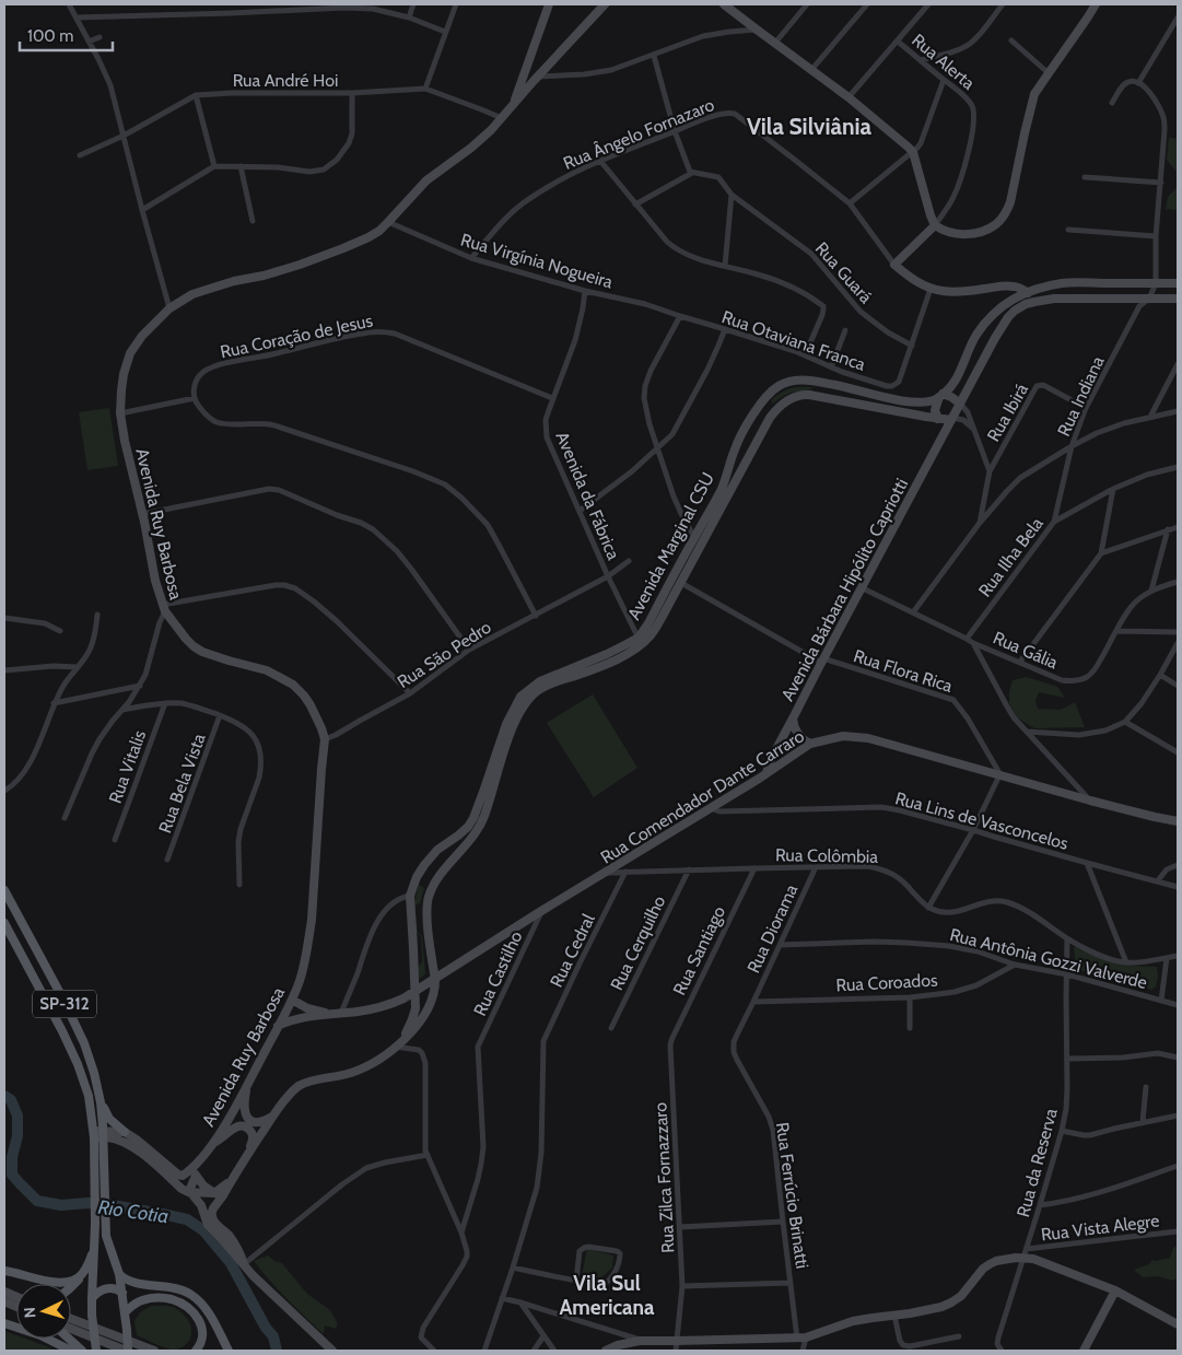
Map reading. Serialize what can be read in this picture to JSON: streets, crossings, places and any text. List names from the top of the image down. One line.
{"streets":{"main road":["SP-312"],"street":["Rua Alerta","Rua André Hoi","Rua Ângelo Fornazaro","Rua Virgínia Nogueira","Rua Guará","Rua Coração de Jesus","Rua Otaviana Franca","Rua Indiana","Rua Ibirá","Avenida da Fábrica","Avenida Ruy Barbosa","Avenida Marginal CSU","Rua Ilha Bela","Avenida Bárbara Hipólito Capriotti","Rua Gália","Rua São Pedro","Rua Flora Rica","Rua Vitalis","Rua Bela Vista","Rua Comendador Dante Carraro","Rua Lins de Vasconcelos","Rua Colômbia","Rua Diorama","Rua Cerquilho","Rua Cedral","Rua Santiago","Rua Antônia Gozzi Valverde","Rua Castilho","Rua Coroados","Rua da Reserva","Rua Zilca Fornazzaro","Rua Ferrúcio Brinatti","Rua Vista Alegre"]},"crossings":[["Rua André Hoi","Avenida Ruy Barbosa"],["Rua Ângelo Fornazaro","Rua Virgínia Nogueira"],["Rua Virgínia Nogueira","Rua Otaviana Franca"],["Rua Virgínia Nogueira","Avenida da Fábrica"],["Rua Virgínia Nogueira","Avenida Ruy Barbosa"],["Rua Guará","Rua Otaviana Franca"],["Rua Coração de Jesus","Avenida da Fábrica"],["Rua Indiana","Rua Ibirá"],["Rua Indiana","Rua Ilha Bela"],["Avenida da Fábrica","Avenida Marginal CSU"],["Avenida da Fábrica","Rua São Pedro"],["Avenida Ruy Barbosa","Rua São Pedro"],["Avenida Ruy Barbosa","Rua Comendador Dante Carraro"],["Avenida Marginal CSU","Avenida Bárbara Hipólito Capriotti"],["Avenida Marginal CSU","Rua Flora Rica"],["Rua Ilha Bela","Rua Gália"],["Avenida Bárbara Hipólito Capriotti","Rua Gália"],["Avenida Bárbara Hipólito Capriotti","Rua Flora Rica"],["Avenida Bárbara Hipólito Capriotti","Rua Comendador Dante Carraro"],["Rua Flora Rica","Rua Comendador Dante Carraro"],["Rua Comendador Dante Carraro","Rua Lins de Vasconcelos"],["Rua Comendador Dante Carraro","Rua Colômbia"],["Rua Comendador Dante Carraro","Rua Castilho"],["Rua Colômbia","Rua Diorama"],["Rua Colômbia","Rua Cerquilho"],["Rua Colômbia","Rua Cedral"],["Rua Colômbia","Rua Santiago"],["Rua Diorama","Rua Antônia Gozzi Valverde"],["Rua Diorama","Rua Coroados"],["Rua Diorama","Rua Ferrúcio Brinatti"],["Rua Santiago","Rua Zilca Fornazzaro"],["Rua Antônia Gozzi Valverde","Rua Coroados"],["Rua Antônia Gozzi Valverde","Rua da Reserva"],["Rua Coroados","Rua Ferrúcio Brinatti"],["Rua da Reserva","Rua Vista Alegre"]],"districts":["Vila Silviânia","Vila Sul Americana"],"water":["Rio Cotia"],"scale_bar":"100 m","north":"left"}
